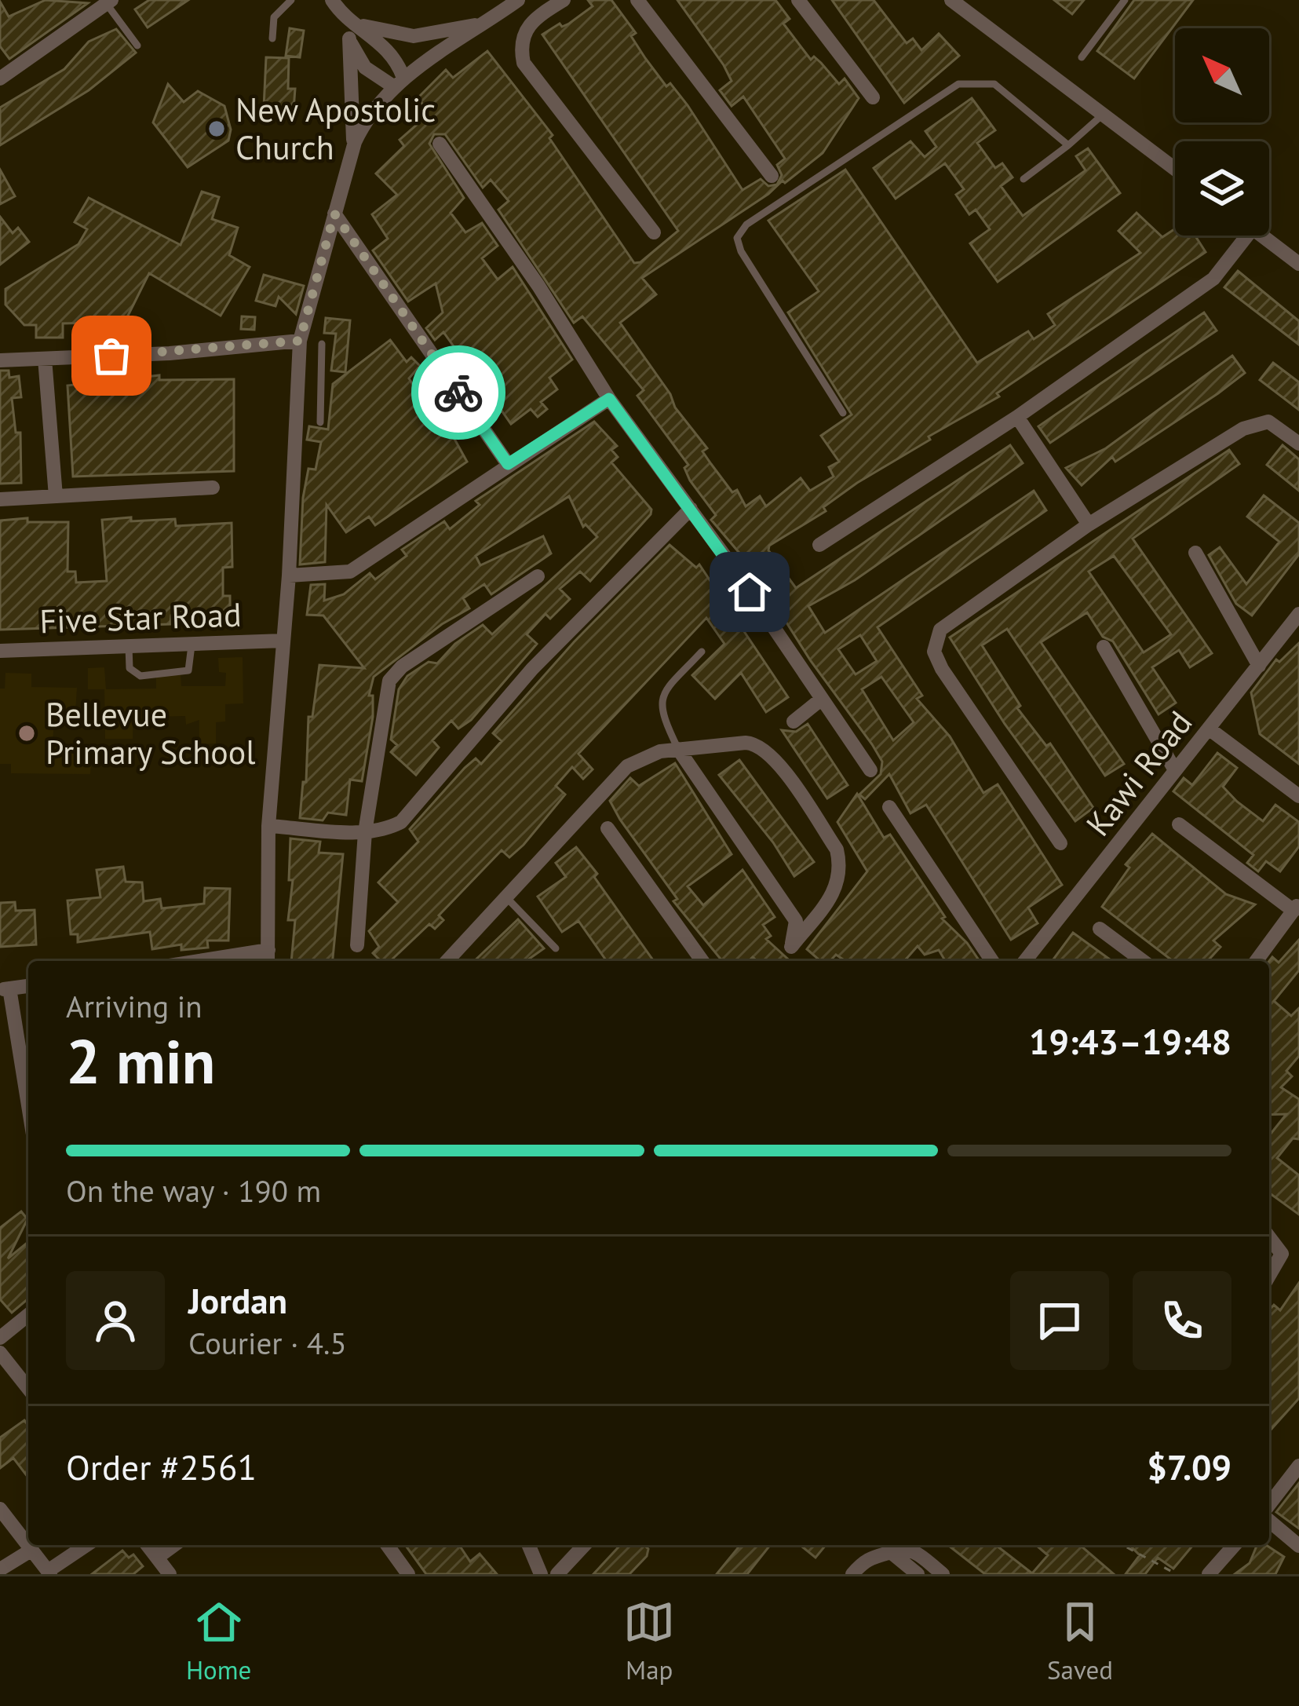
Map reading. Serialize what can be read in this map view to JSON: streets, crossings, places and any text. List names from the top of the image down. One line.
{"streets":{"street":["Five Star Road","Kawi Road"]},"places":["New Apostolic Church","Bellevue Primary School"],"north":"top left","page":{"heading":["2 min","Arriving in","19:43–19:48"],"panel":["Jordan","Courier · 4.5","Order #2561","$7.09"],"bar":"On the way · 190 m","tabs":["Home","Map","Saved"]}}
